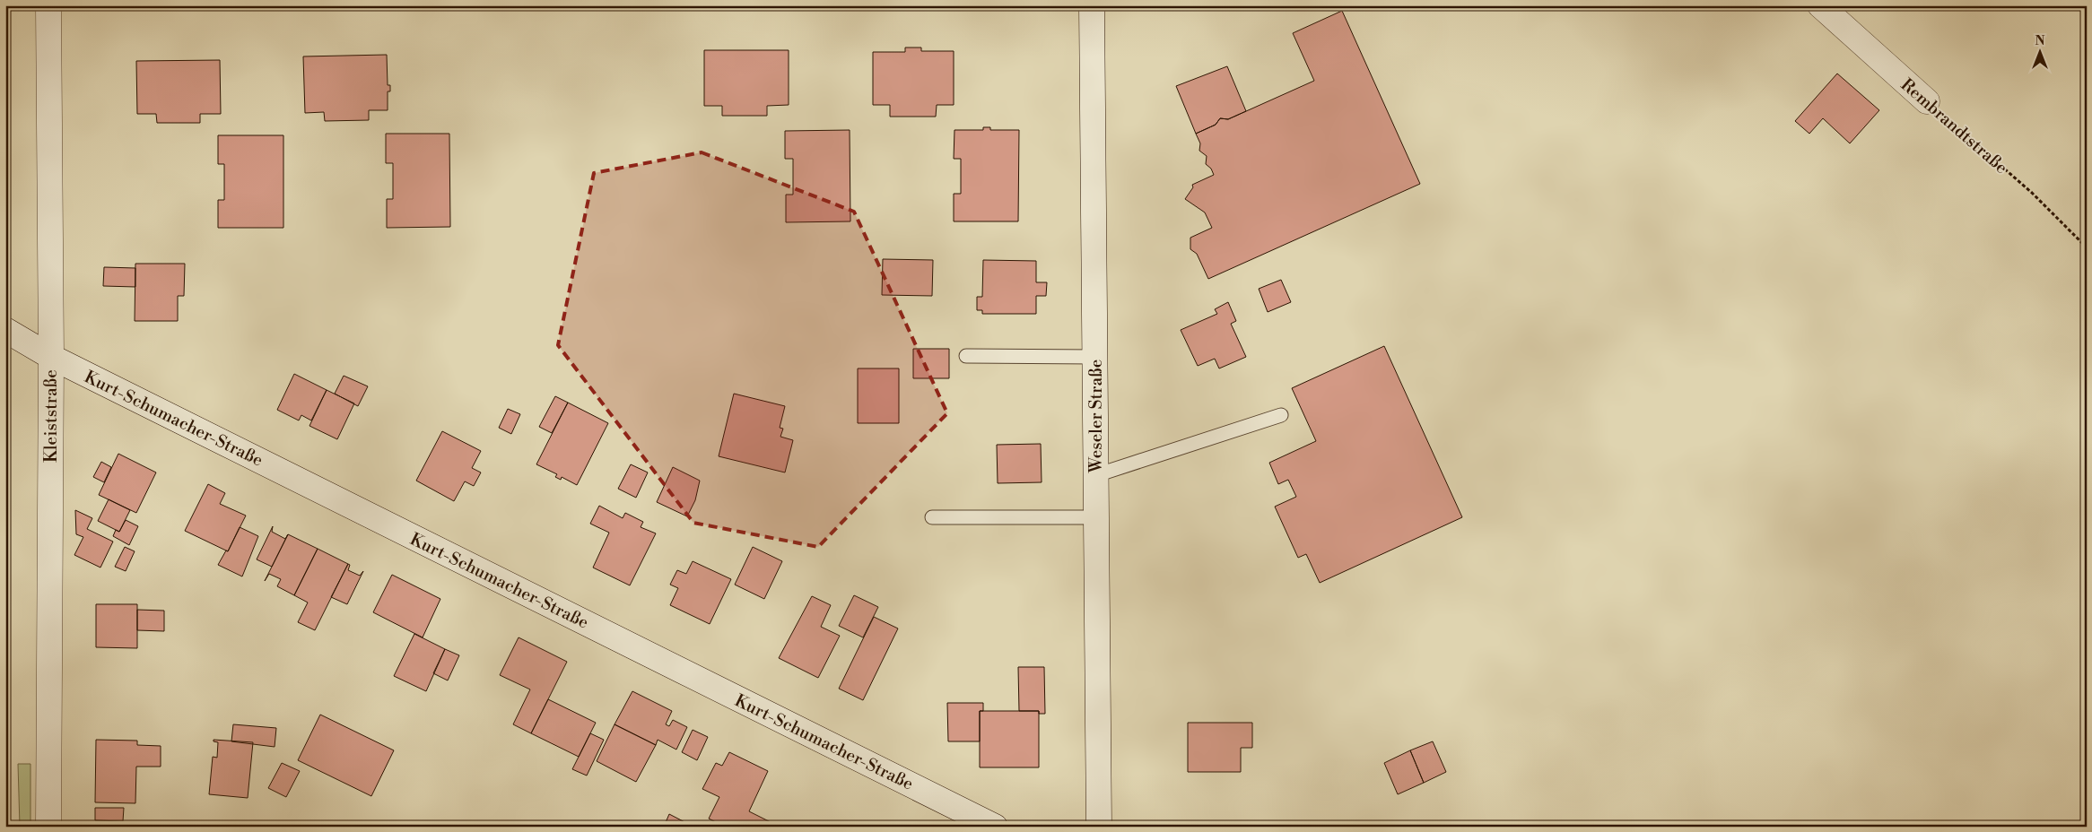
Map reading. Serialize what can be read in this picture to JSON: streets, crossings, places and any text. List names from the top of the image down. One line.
{"streets":{"street":["Rembrandtstraße","Kleiststraße","Weseler Straße","Kurt-Schumacher-Straße"]},"crossings":[["Kleiststraße","Kurt-Schumacher-Straße"]],"north":"top"}
